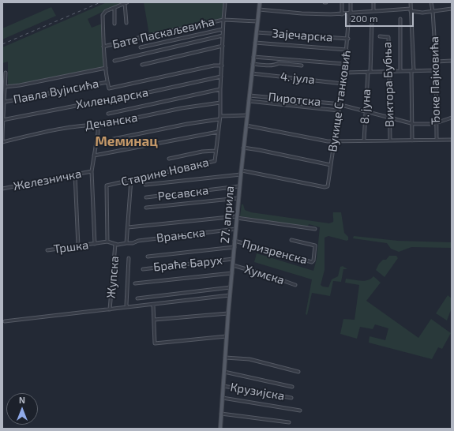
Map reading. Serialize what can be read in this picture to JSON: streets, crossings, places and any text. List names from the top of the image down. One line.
{"streets":{"main road":["27. априла"],"street":["Бате Паскаљевића","Зајечарска","4. јула","Ђоке Пајковића","Виктора Бубња","Павла Вујисића","Хилендарска","Пиротска","Вукице Станковић","8. јуна","Дечанска","Старине Новака","Железничка","Ресавска","Врањска","Тршка","Призренска","Браће Барух","Хумска","Жупска","Крузијска"]},"crossings":[["Бате Паскаљевића","Старине Новака"],["Зајечарска","Вукице Станковић"],["Зајечарска","27. априла"],["4. јула","Вукице Станковић"],["4. јула","27. априла"],["Ђоке Пајковића","Пиротска"],["Виктора Бубња","Пиротска"],["Павла Вујисића","Хилендарска"],["Павла Вујисића","Дечанска"],["Хилендарска","Старине Новака"],["Пиротска","Вукице Станковић"],["Пиротска","8. јуна"],["Пиротска","27. априла"],["Вукице Станковић","27. априла"],["Дечанска","Старине Новака"],["Старине Новака","Тршка"],["Ресавска","27. априла"],["27. априла","Врањска"],["27. априла","Призренска"],["27. априла","Браће Барух"],["27. априла","Хумска"],["27. априла","Крузијска"],["Врањска","Жупска"]],"districts":["Меминац"],"scale_bar":"200 m","north":"top"}
